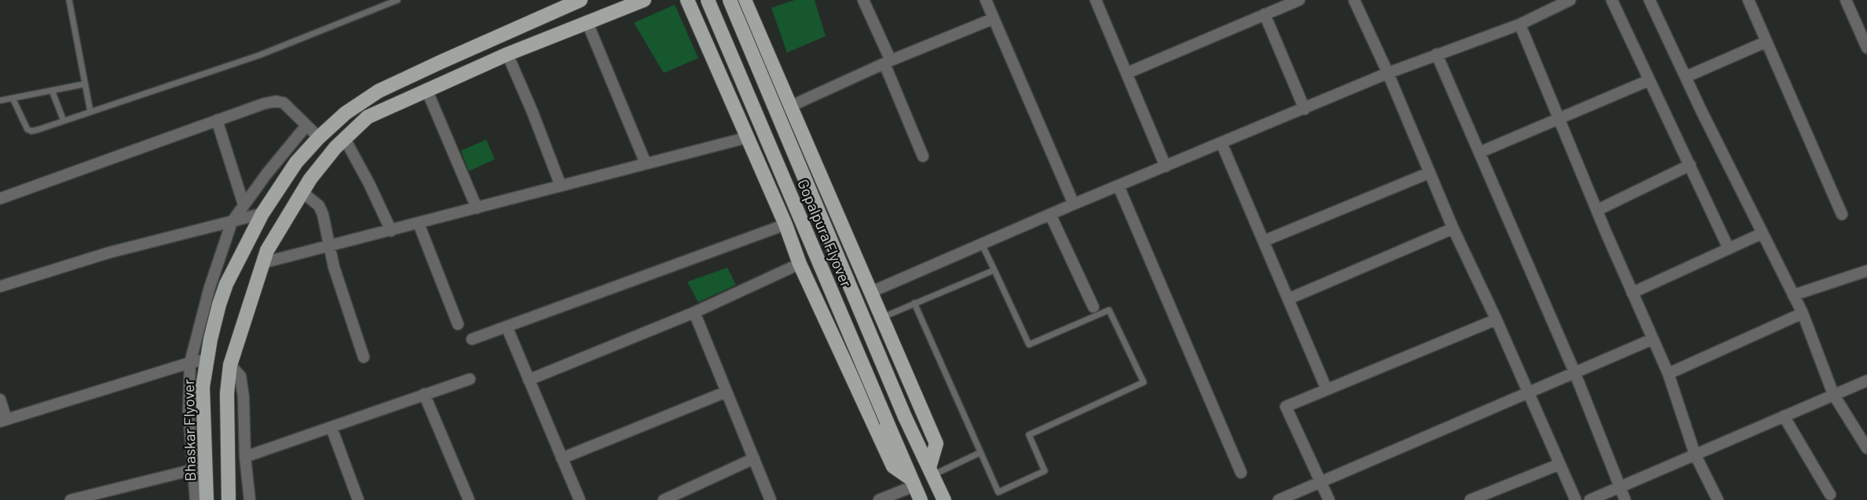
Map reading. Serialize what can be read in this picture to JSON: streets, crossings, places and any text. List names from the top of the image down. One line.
{"streets":{"main road":["Gopalpura Flyover","Bhaskar Flyover"]}}
